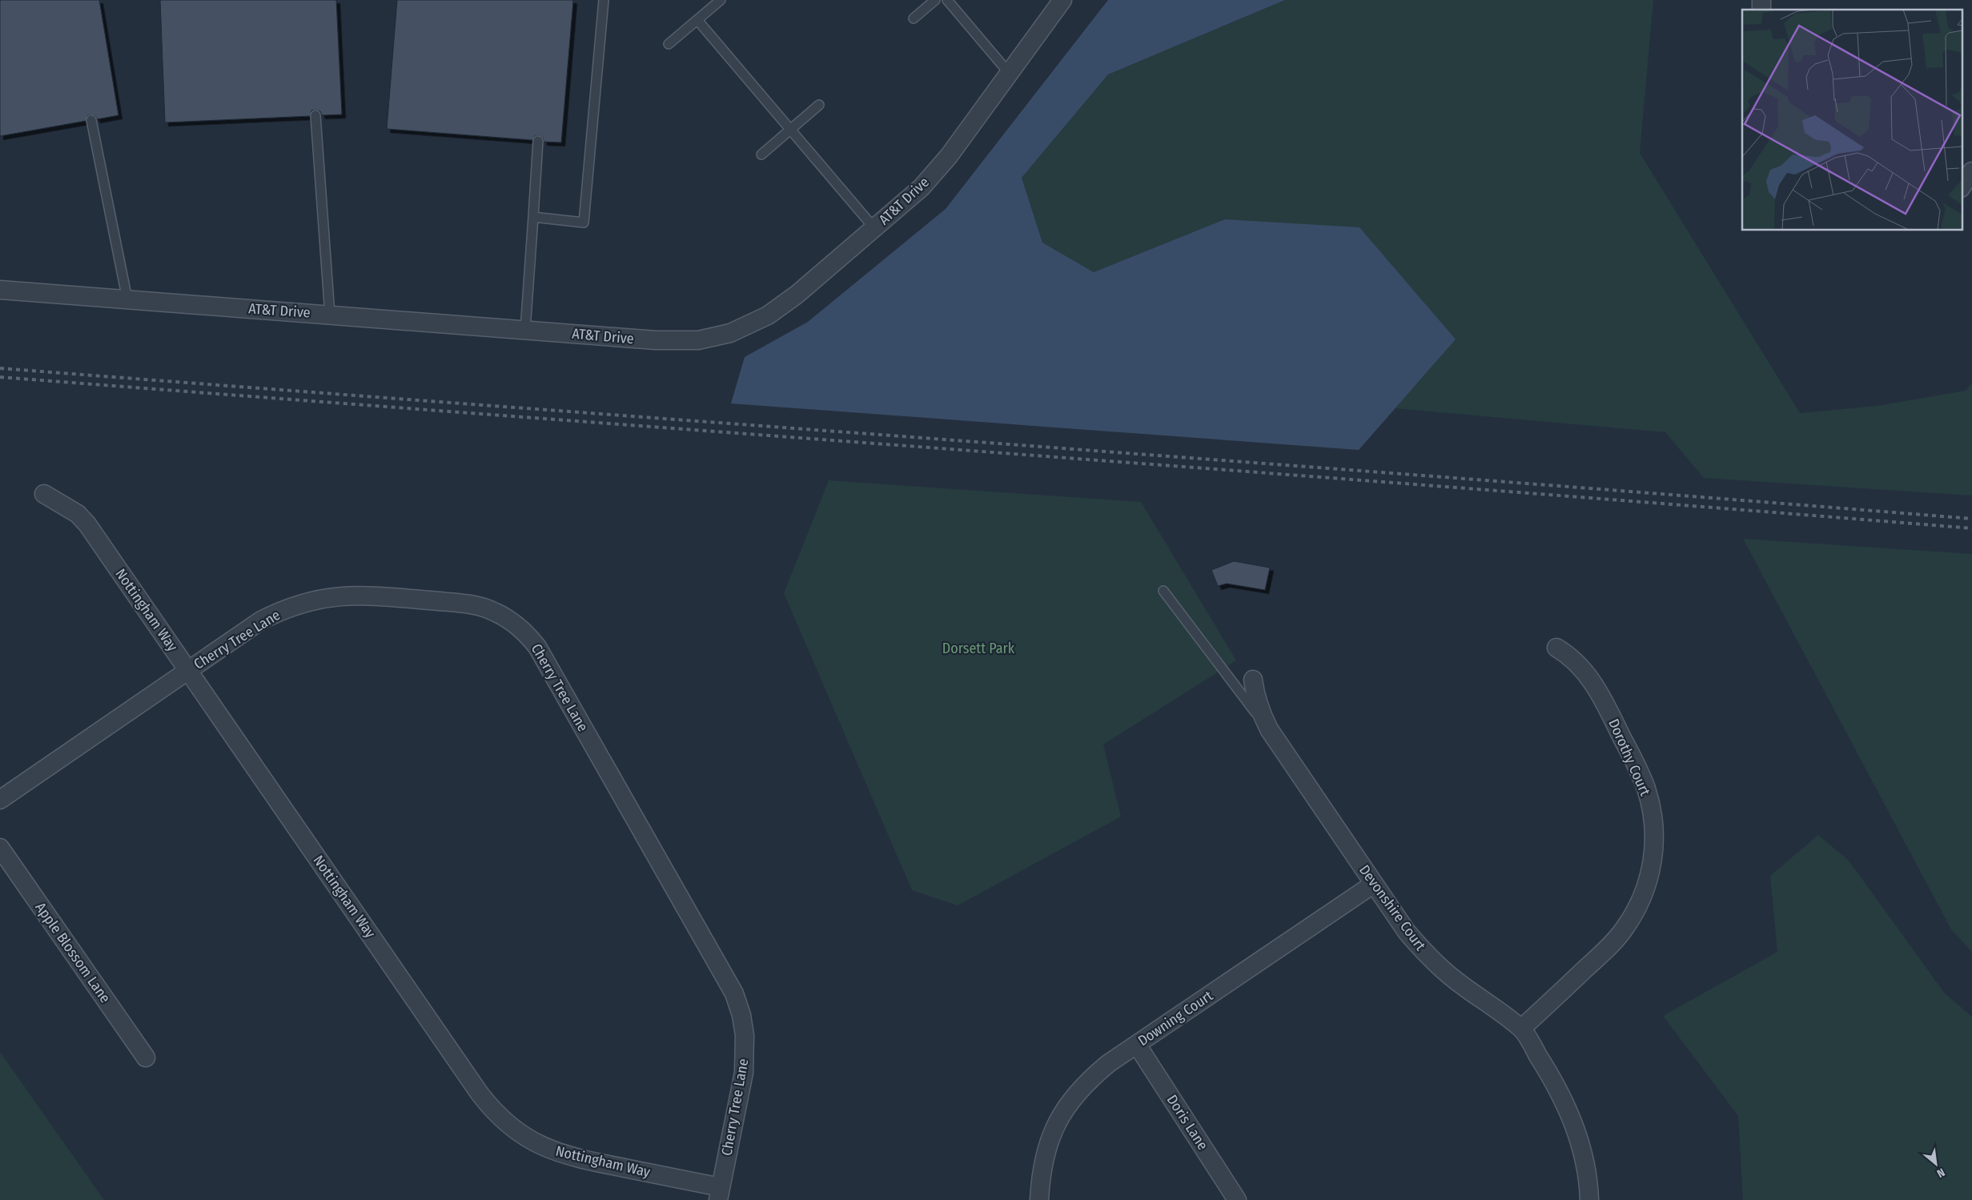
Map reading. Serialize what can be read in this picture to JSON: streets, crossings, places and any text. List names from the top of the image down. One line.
{"streets":{"street":["AT&T Drive","Nottingham Way","Cherry Tree Lane","Dorothy Court","Devonshire Court","Apple Blossom Lane","Downing Court","Doris Lane"]},"crossings":[["Nottingham Way","Cherry Tree Lane"],["Dorothy Court","Devonshire Court"],["Devonshire Court","Downing Court"],["Downing Court","Doris Lane"]],"parks":["Dorsett Park"],"north":"bottom right"}
